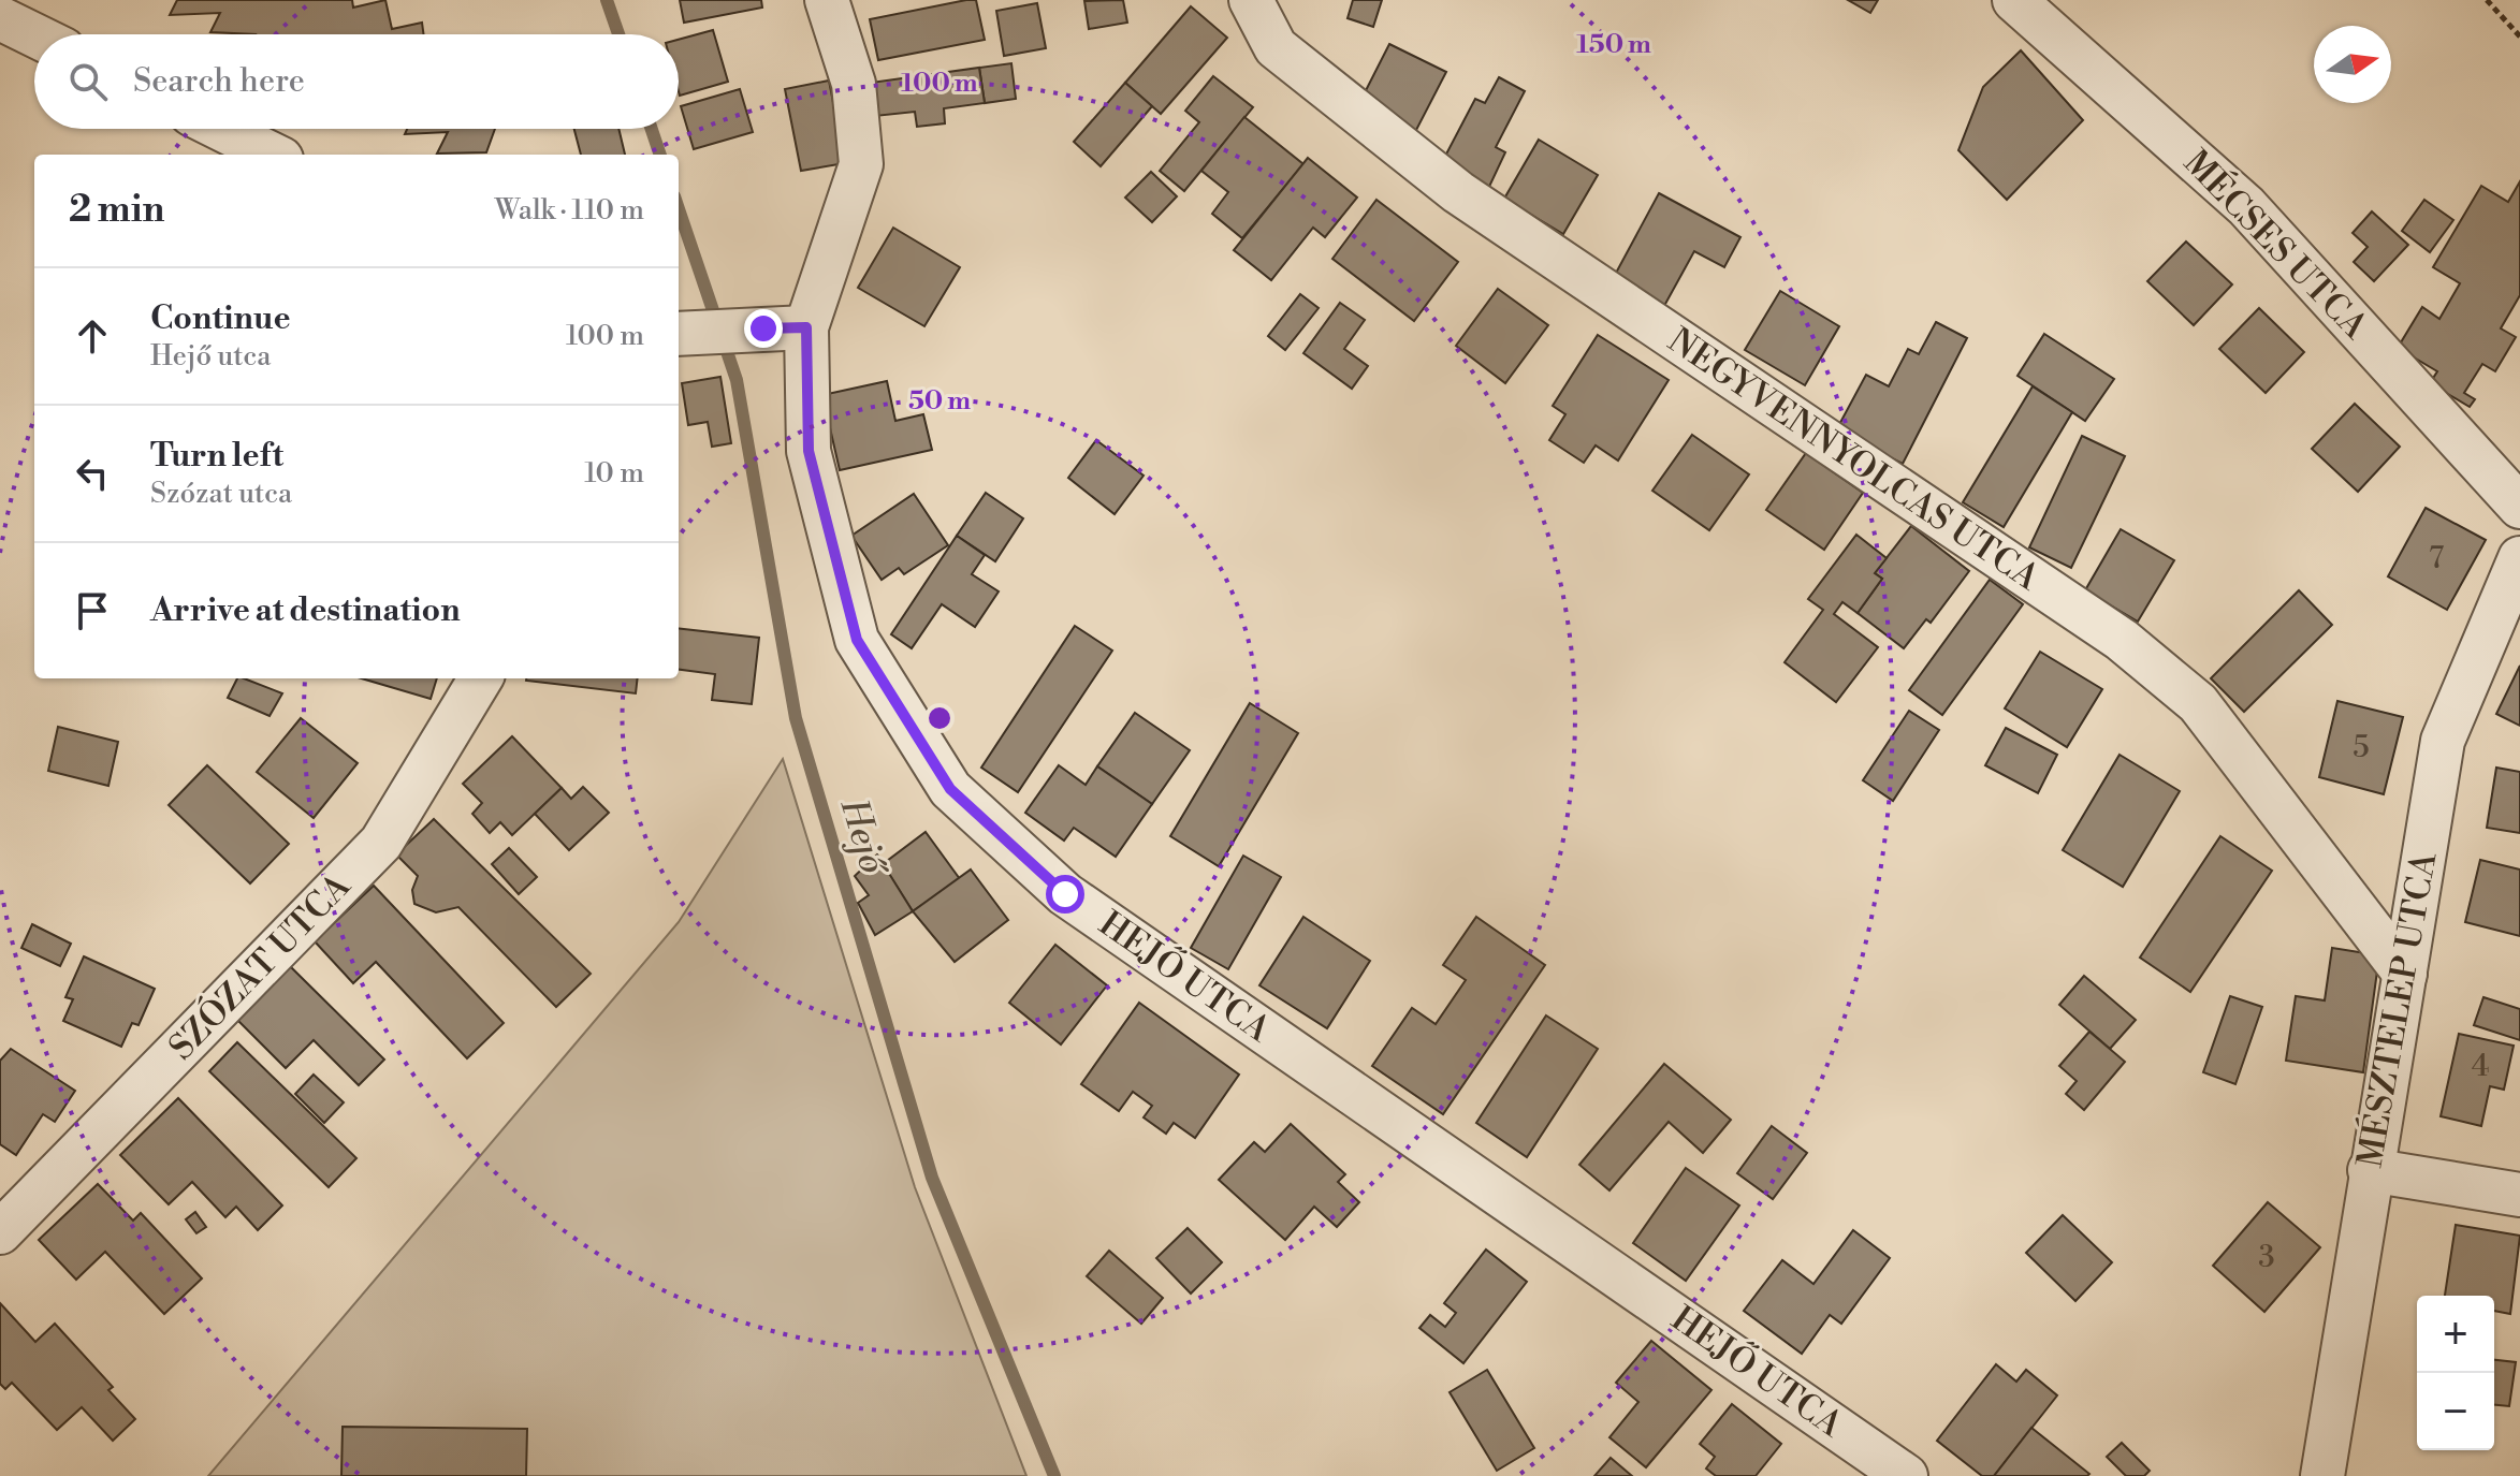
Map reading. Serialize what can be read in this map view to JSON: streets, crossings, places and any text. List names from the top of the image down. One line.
{"streets":{"street":["MÉCSES UTCA","NEGYVENNYOLCAS UTCA","SZÓZAT UTCA","HEJŐ UTCA","MÉSZTELEP UTCA"]},"crossings":[["NEGYVENNYOLCAS UTCA","MÉSZTELEP UTCA"]],"water":["Hejő"],"house_numbers":["7","5","4","3"],"north":"right","page":{"search":"Search here","heading":["2 min","Walk · 110 m"],"list":[["Continue","Hejő utca","100 m"],["Turn left","Szózat utca","10 m"],"Arrive at destination"],"map_buttons":["+","−"]},"rings":["150 m","100 m","50 m"]}
